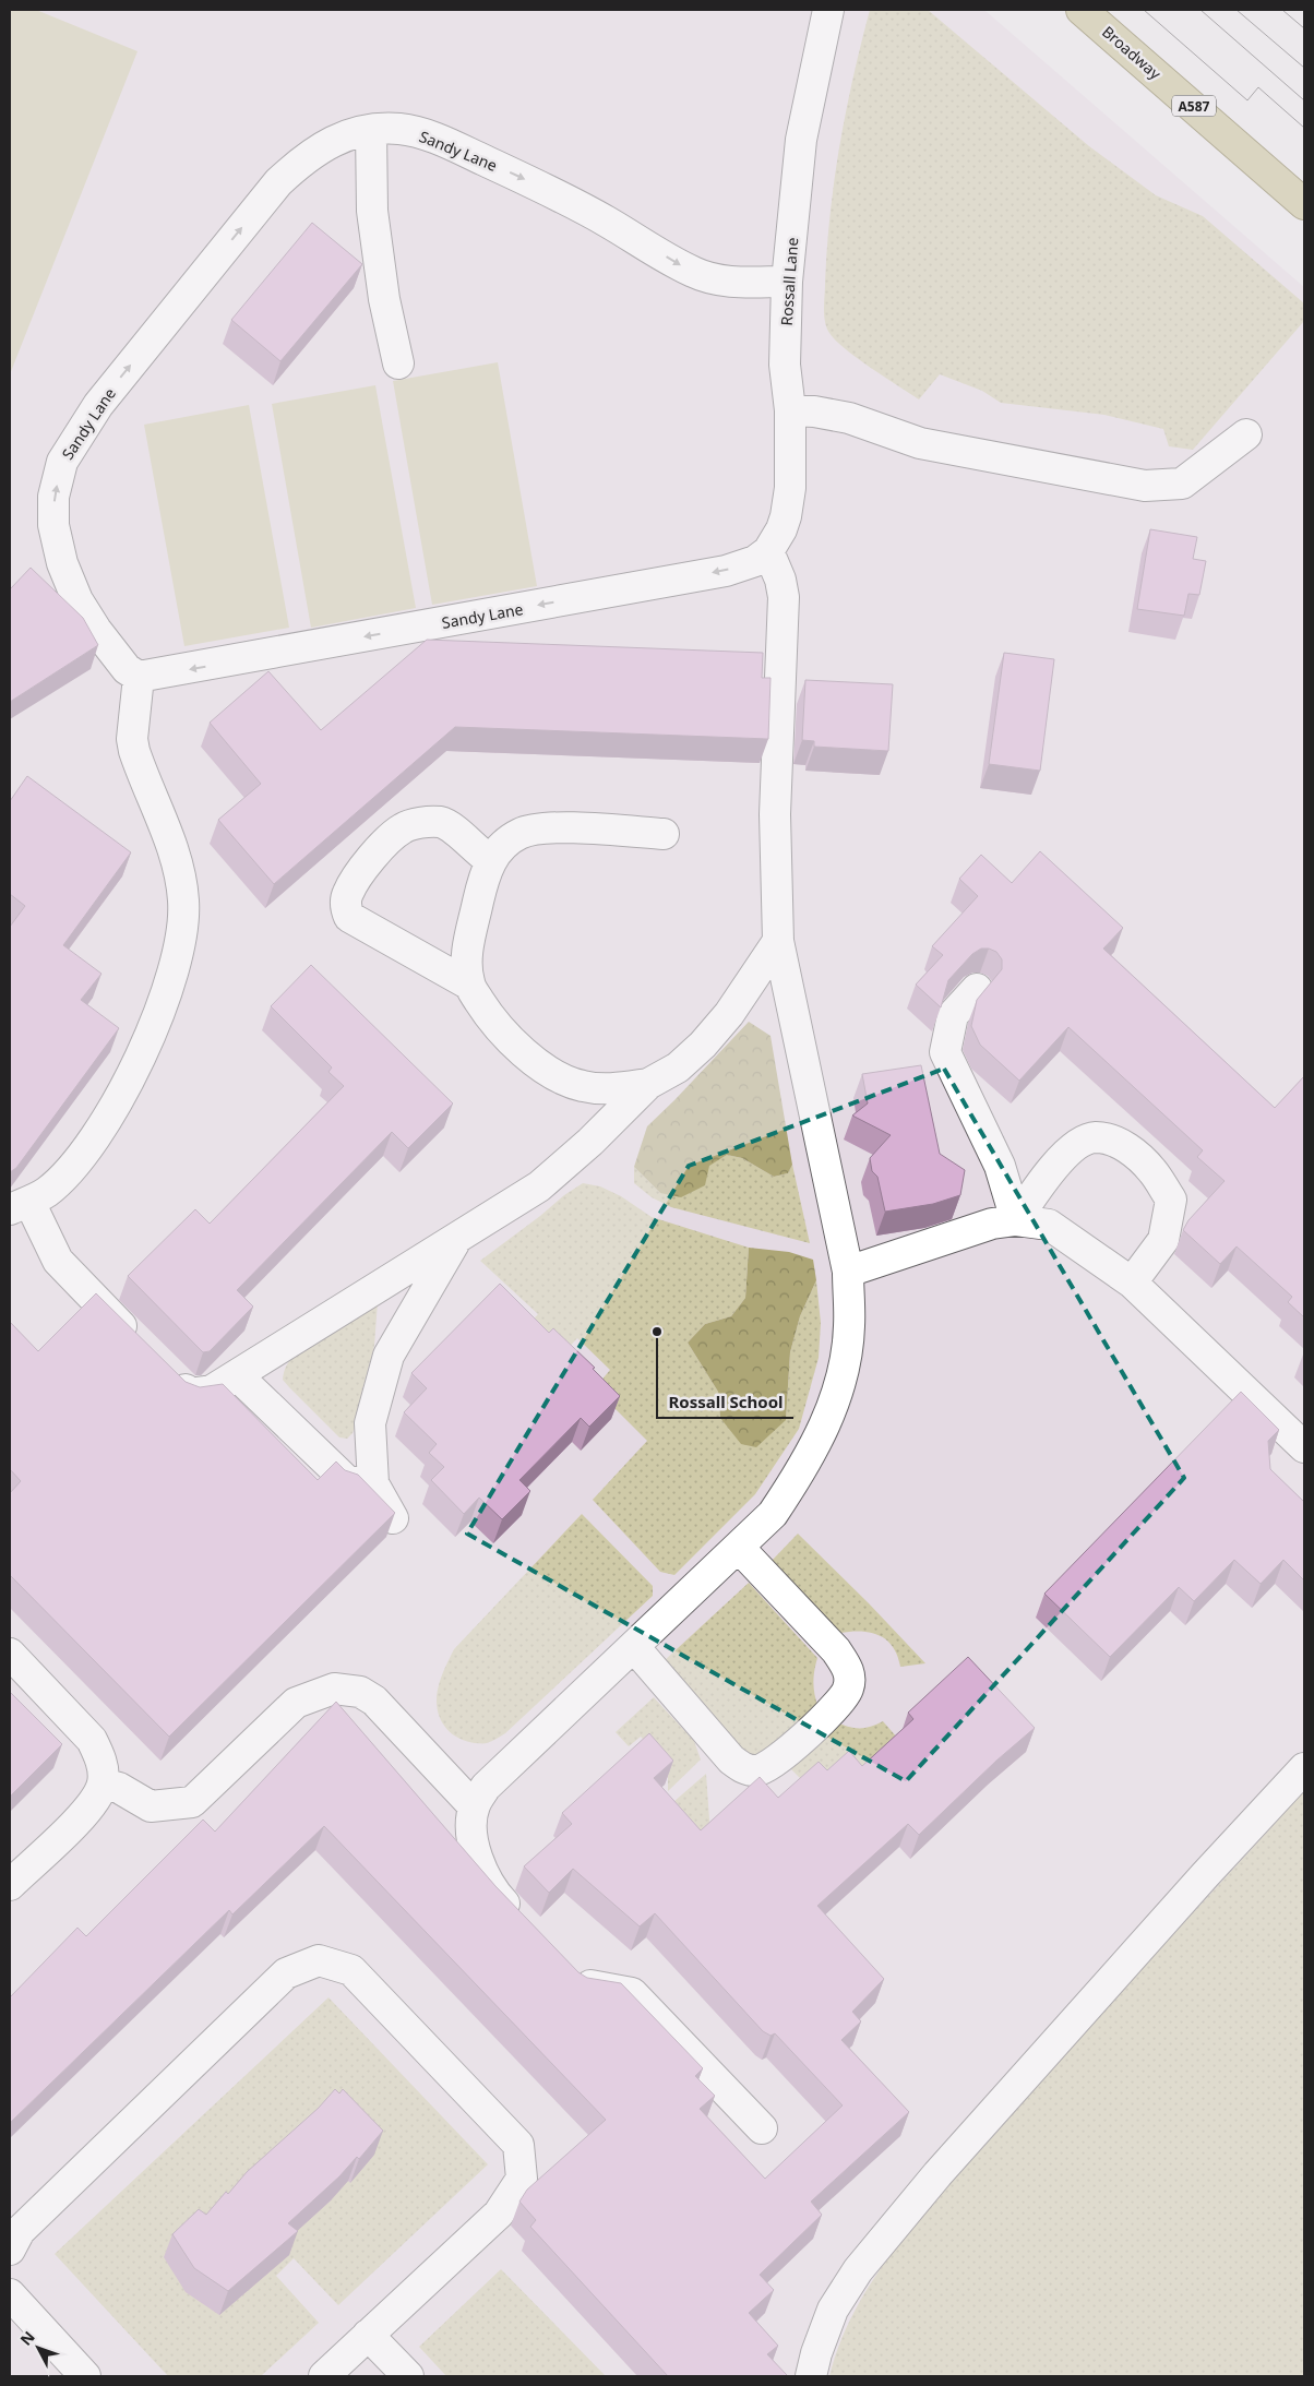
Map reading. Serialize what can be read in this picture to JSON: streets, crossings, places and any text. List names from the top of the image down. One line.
{"streets":{"main road":["Broadway","A587"],"street":["Sandy Lane","Rossall Lane"]},"crossings":[["Sandy Lane","Rossall Lane"]],"places":["Rossall School"],"north":"top left"}
